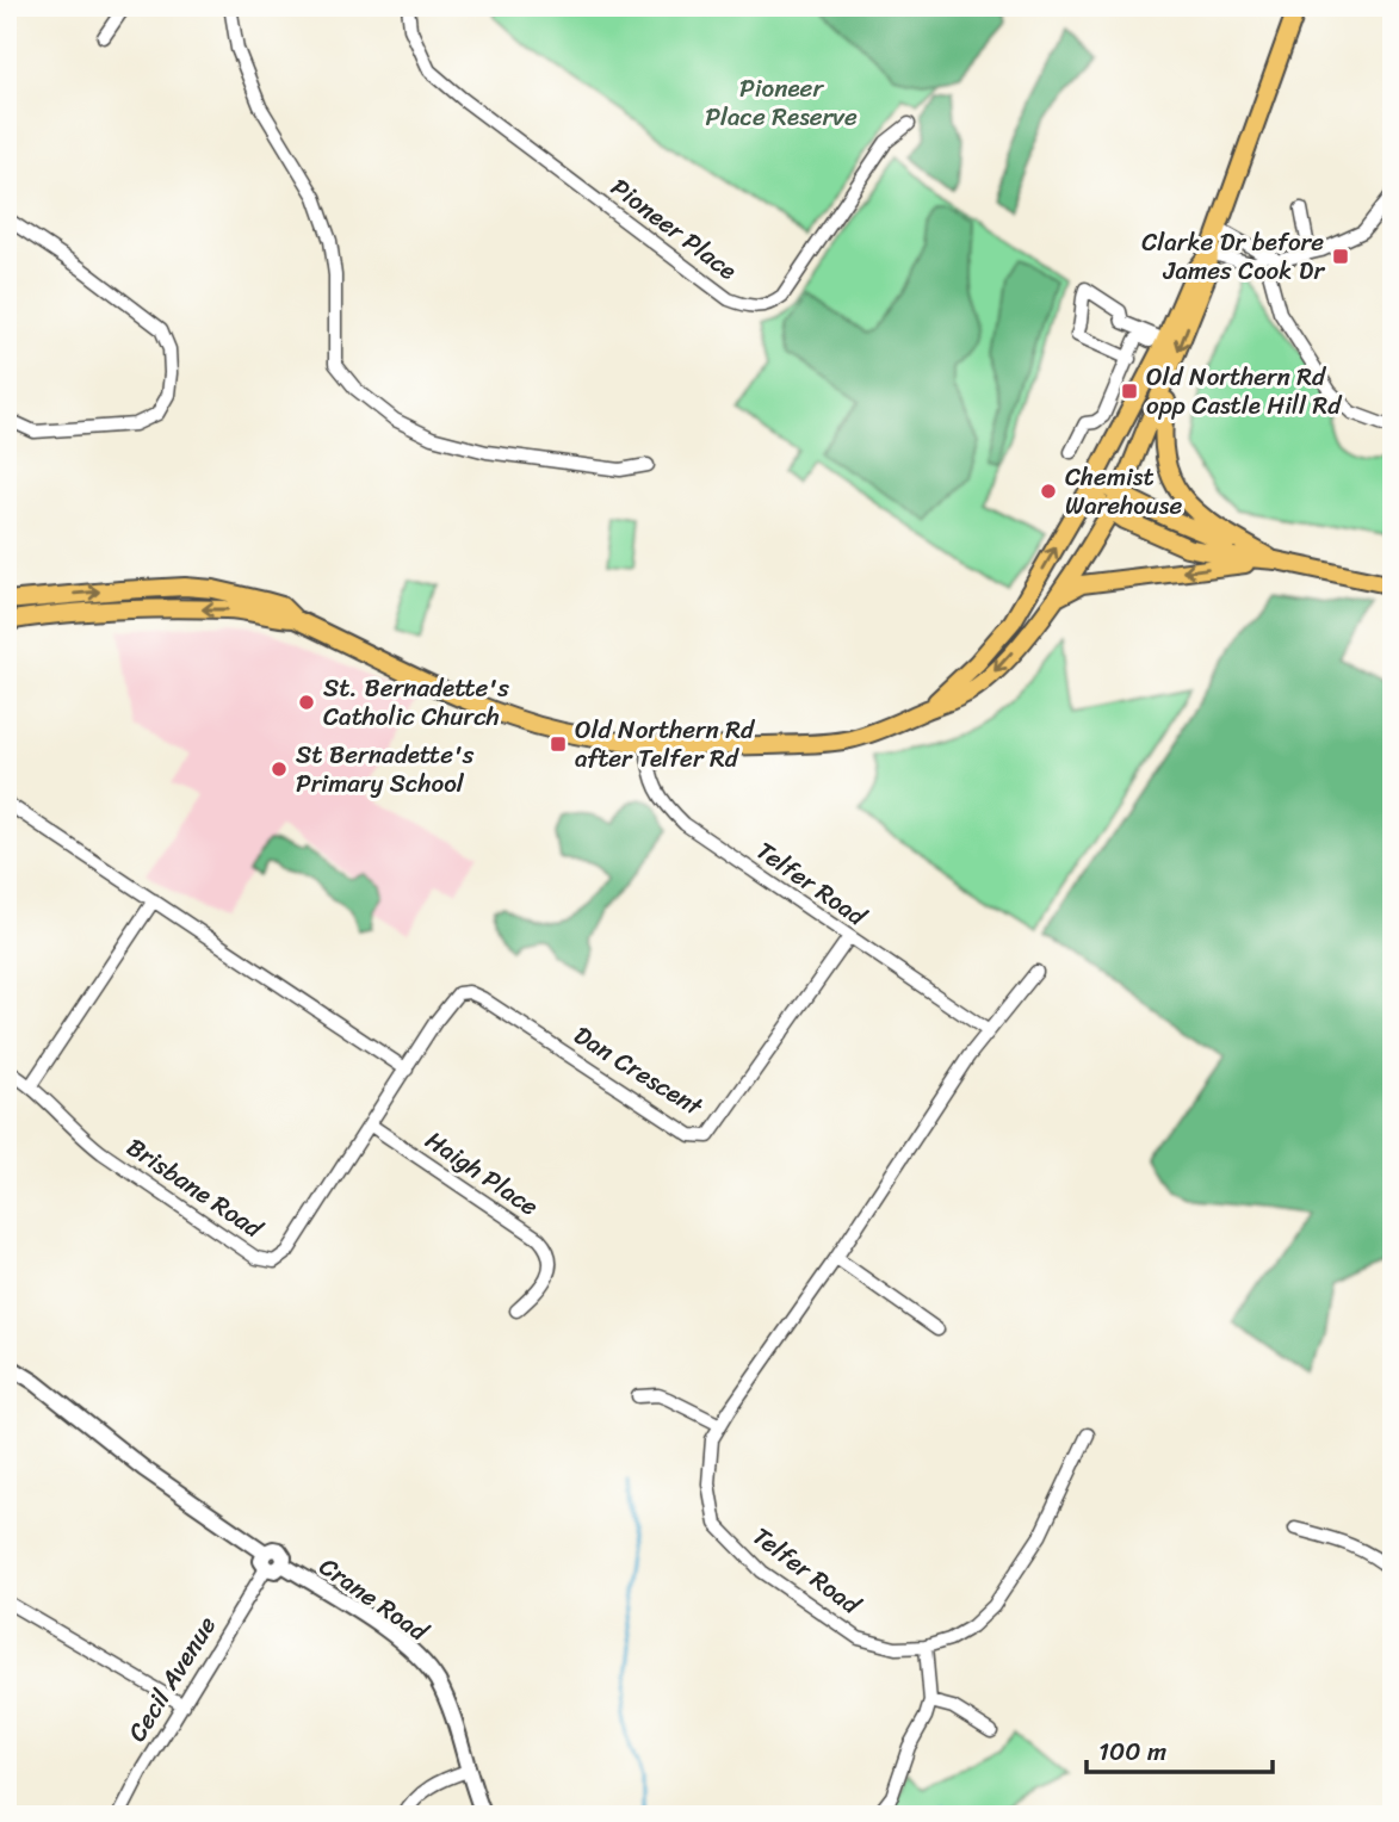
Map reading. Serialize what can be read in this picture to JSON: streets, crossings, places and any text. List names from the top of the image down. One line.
{"streets":{"street":["Pioneer Place","Telfer Road","Dan Crescent","Haigh Place","Brisbane Road","Crane Road","Cecil Avenue"]},"crossings":[["Telfer Road","Dan Crescent"],["Dan Crescent","Brisbane Road"],["Haigh Place","Brisbane Road"],["Crane Road","Cecil Avenue"]],"parks":["Pioneer Place Reserve"],"places":{"transit":["Clarke Dr before James Cook Dr","Old Northern Rd opp Castle Hill Rd","Old Northern Rd after Telfer Rd"],"other":["Chemist Warehouse","St. Bernadette's Catholic Church","St Bernadette's Primary School"]},"scale_bar":"100 m"}
